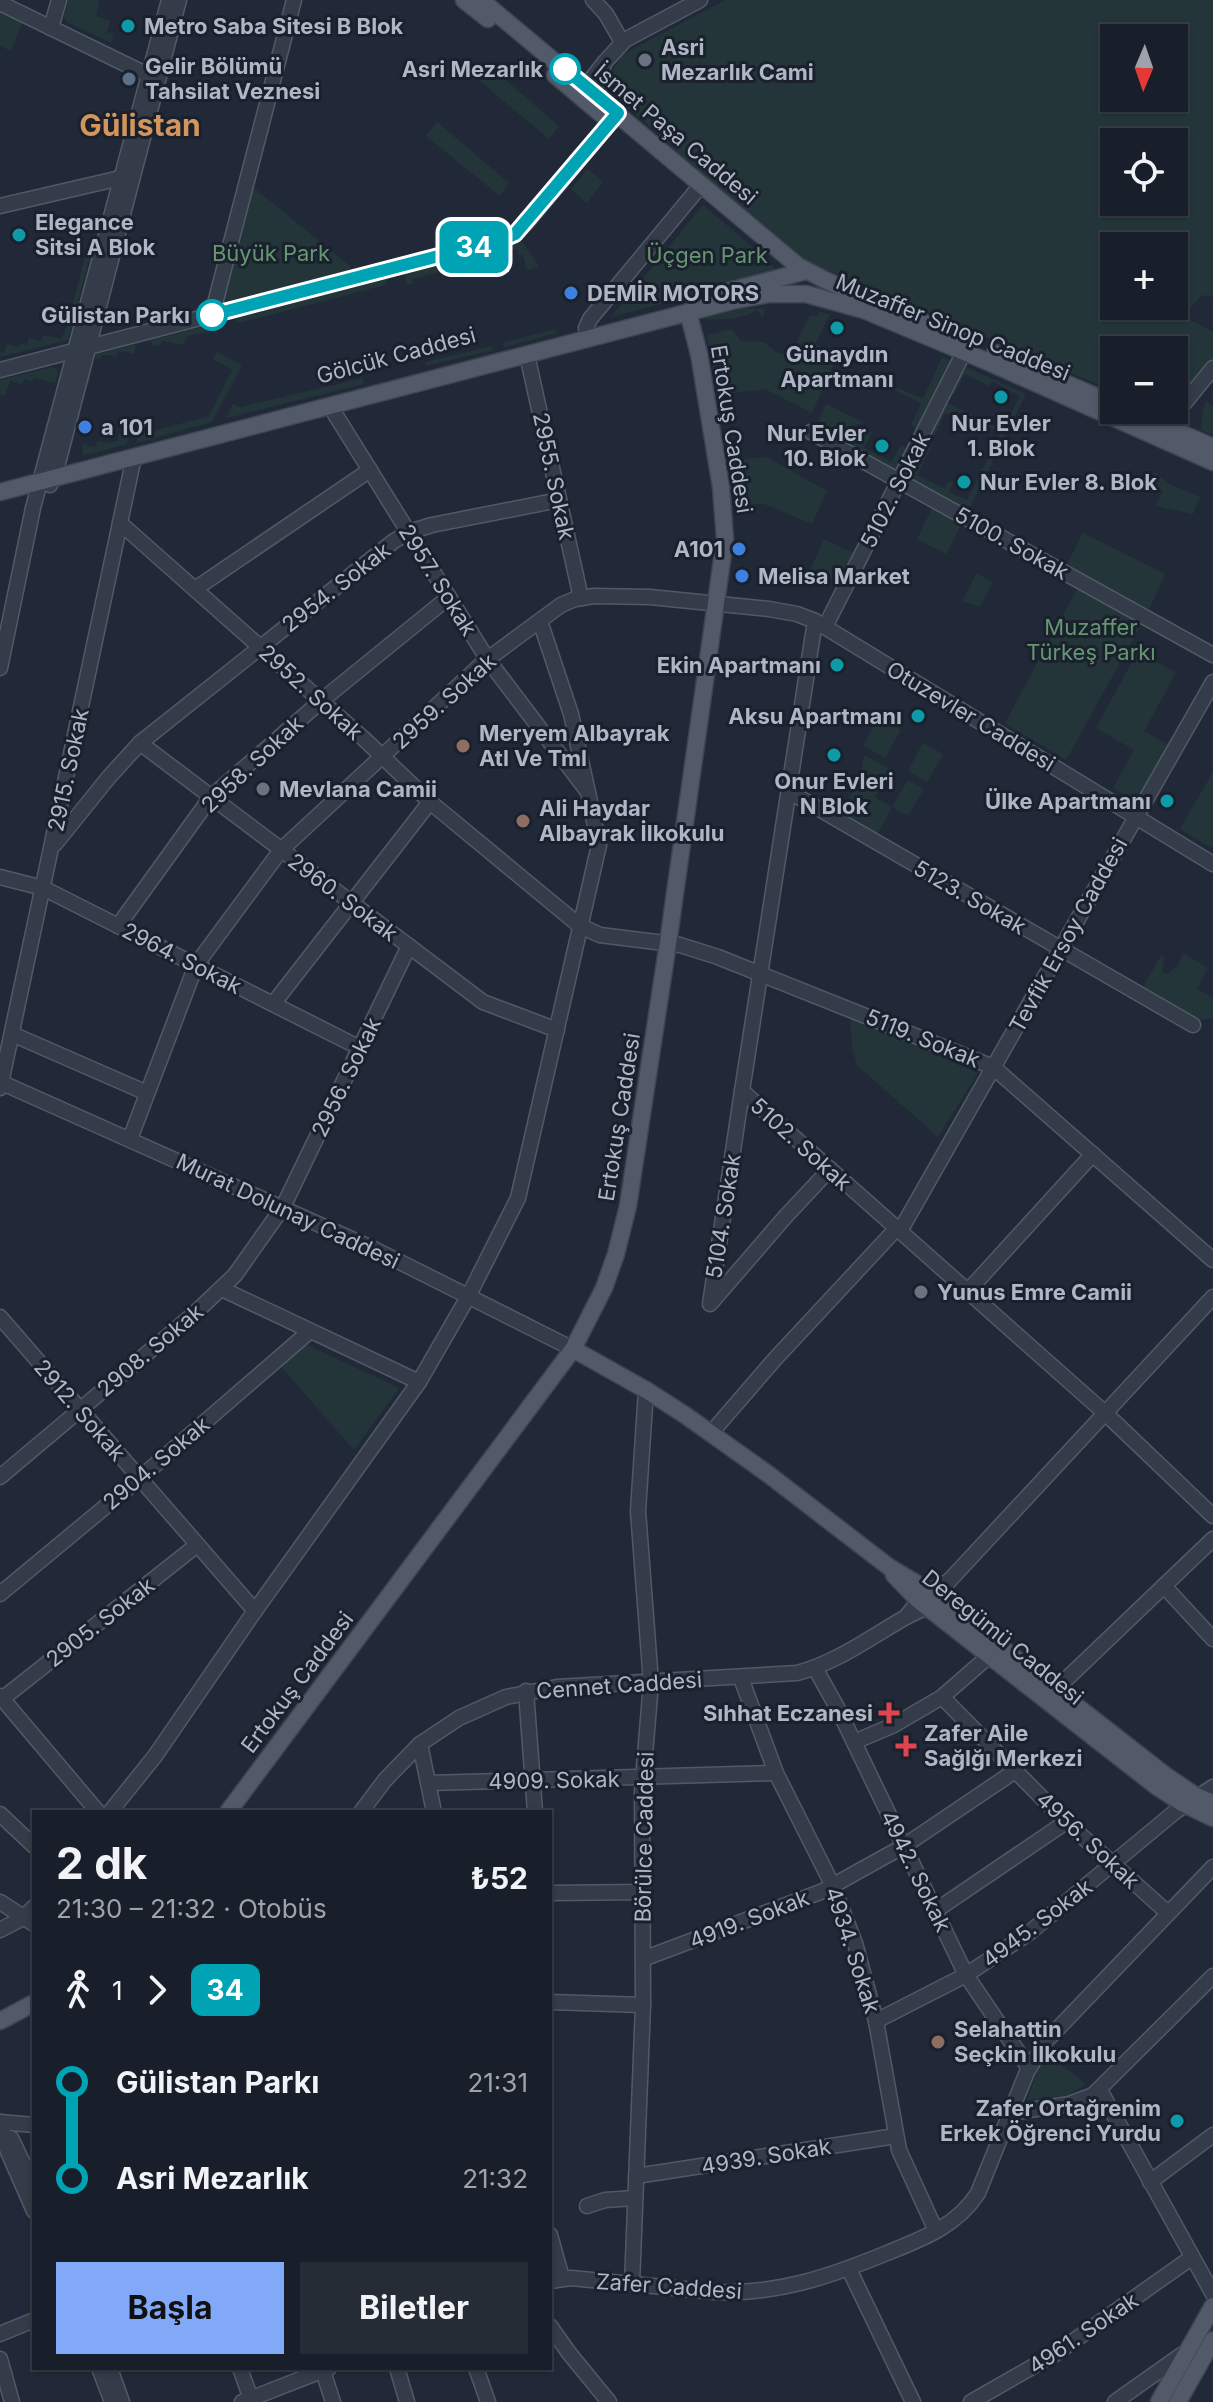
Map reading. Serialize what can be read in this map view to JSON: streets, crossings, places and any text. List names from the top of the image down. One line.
{"streets":{"main road":["İsmet Paşa Caddesi","Muzaffer Sinop Caddesi","Gölcük Caddesi","Ertokuş Caddesi","Deregümü Caddesi"],"street":["2955. Sokak","5102. Sokak","5100. Sokak","2957. Sokak","2954. Sokak","2952. Sokak","2959. Sokak","Otuzevler Caddesi","2958. Sokak","2915. Sokak","2960. Sokak","5123. Sokak","Tevfik Ersoy Caddesi","2964. Sokak","5119. Sokak","2956. Sokak","Murat Dolunay Caddesi","5104. Sokak","2908. Sokak","2912. Sokak","2904. Sokak","2905. Sokak","Cennet Caddesi","4909. Sokak","Börülce Caddesi","4956. Sokak","4942. Sokak","4919. Sokak","4945. Sokak","4934. Sokak","4939. Sokak","Zafer Caddesi","4961. Sokak"]},"crossings":[["İsmet Paşa Caddesi","Muzaffer Sinop Caddesi"],["İsmet Paşa Caddesi","Gölcük Caddesi"],["Muzaffer Sinop Caddesi","Gölcük Caddesi"],["Muzaffer Sinop Caddesi","5102. Sokak"],["Gölcük Caddesi","Ertokuş Caddesi"],["Gölcük Caddesi","2955. Sokak"],["Gölcük Caddesi","2957. Sokak"],["Gölcük Caddesi","2915. Sokak"],["Ertokuş Caddesi","2952. Sokak"],["Ertokuş Caddesi","2959. Sokak"],["Ertokuş Caddesi","Otuzevler Caddesi"],["Ertokuş Caddesi","5119. Sokak"],["Ertokuş Caddesi","Murat Dolunay Caddesi"],["Ertokuş Caddesi","Deregümü Caddesi"],["2955. Sokak","2954. Sokak"],["2955. Sokak","2959. Sokak"],["5102. Sokak","5100. Sokak"],["5102. Sokak","Otuzevler Caddesi"],["5102. Sokak","5123. Sokak"],["5102. Sokak","Tevfik Ersoy Caddesi"],["5102. Sokak","5119. Sokak"],["5102. Sokak","5104. Sokak"],["5102. Sokak","Cennet Caddesi"],["2957. Sokak","2954. Sokak"],["2957. Sokak","2952. Sokak"],["2957. Sokak","2959. Sokak"],["2957. Sokak","2958. Sokak"],["2957. Sokak","2960. Sokak"],["2957. Sokak","Murat Dolunay Caddesi"],["2957. Sokak","2912. Sokak"],["2954. Sokak","2952. Sokak"],["2954. Sokak","2915. Sokak"],["2954. Sokak","2960. Sokak"],["2952. Sokak","2959. Sokak"],["2952. Sokak","2958. Sokak"],["2952. Sokak","2915. Sokak"],["2952. Sokak","5119. Sokak"],["2959. Sokak","Otuzevler Caddesi"],["2959. Sokak","2960. Sokak"],["2959. Sokak","2964. Sokak"],["2959. Sokak","Murat Dolunay Caddesi"],["Otuzevler Caddesi","Tevfik Ersoy Caddesi"],["2958. Sokak","2960. Sokak"],["2958. Sokak","2964. Sokak"],["2915. Sokak","2964. Sokak"],["2915. Sokak","Murat Dolunay Caddesi"],["2960. Sokak","2956. Sokak"],["5123. Sokak","Tevfik Ersoy Caddesi"],["Tevfik Ersoy Caddesi","5119. Sokak"],["Tevfik Ersoy Caddesi","Deregümü Caddesi"],["2964. Sokak","2956. Sokak"],["2956. Sokak","Murat Dolunay Caddesi"],["2956. Sokak","2908. Sokak"],["Murat Dolunay Caddesi","2908. Sokak"],["Murat Dolunay Caddesi","Deregümü Caddesi"],["2908. Sokak","2912. Sokak"],["2912. Sokak","2904. Sokak"],["2912. Sokak","2905. Sokak"],["Deregümü Caddesi","Cennet Caddesi"],["Deregümü Caddesi","Börülce Caddesi"],["Deregümü Caddesi","4945. Sokak"],["Cennet Caddesi","Börülce Caddesi"],["Cennet Caddesi","4942. Sokak"],["Cennet Caddesi","4934. Sokak"],["4909. Sokak","Börülce Caddesi"],["4909. Sokak","4934. Sokak"],["Börülce Caddesi","4919. Sokak"],["Börülce Caddesi","4939. Sokak"],["Börülce Caddesi","Zafer Caddesi"],["4956. Sokak","4919. Sokak"],["4956. Sokak","4945. Sokak"],["4956. Sokak","Zafer Caddesi"],["4942. Sokak","4919. Sokak"],["4942. Sokak","4945. Sokak"],["4942. Sokak","Zafer Caddesi"],["4919. Sokak","4934. Sokak"],["4945. Sokak","4934. Sokak"],["4934. Sokak","4939. Sokak"],["4934. Sokak","Zafer Caddesi"]],"districts":["Gülistan"],"parks":["Büyük Park","Üçgen Park","Muzaffer Türkeş Parkı"],"places":{"other":["Metro Saba Sitesi B Blok","Asri Mezarlık Cami","Asri Mezarlık","Gelir Bölümü Tahsilat Veznesi","Elegance Sitsi A Blok","DEMİR MOTORS","Gülistan Parkı","Günaydın Apartmanı","Nur Evler 1. Blok","a 101","Nur Evler 10. Blok","Nur Evler 8. Blok","A101","Melisa Market","Ekin Apartmanı","Aksu Apartmanı","Meryem Albayrak Atl Ve Tml","Onur Evleri N Blok","Mevlana Camii","Ülke Apartmanı","Ali Haydar Albayrak İlkokulu","Yunus Emre Camii","Selahattin Seçkin İlkokulu","Zafer Ortağrenim Erkek Öğrenci Yurdu"],"health":["Sıhhat Eczanesi","Zafer Aile Sağlğı Merkezi"]},"lines":["bus line 34"],"north":"bottom","page":{"on_map":"34","map_buttons":["+","−"],"heading":["2 dk","21:30 – 21:32 · Otobüs","₺52"],"legs":["1","34"],"list":[{"name":"Gülistan Parkı","value":"21:31"},{"name":"Asri Mezarlık","value":"21:32"}],"buttons":["Başla","Biletler"]}}
